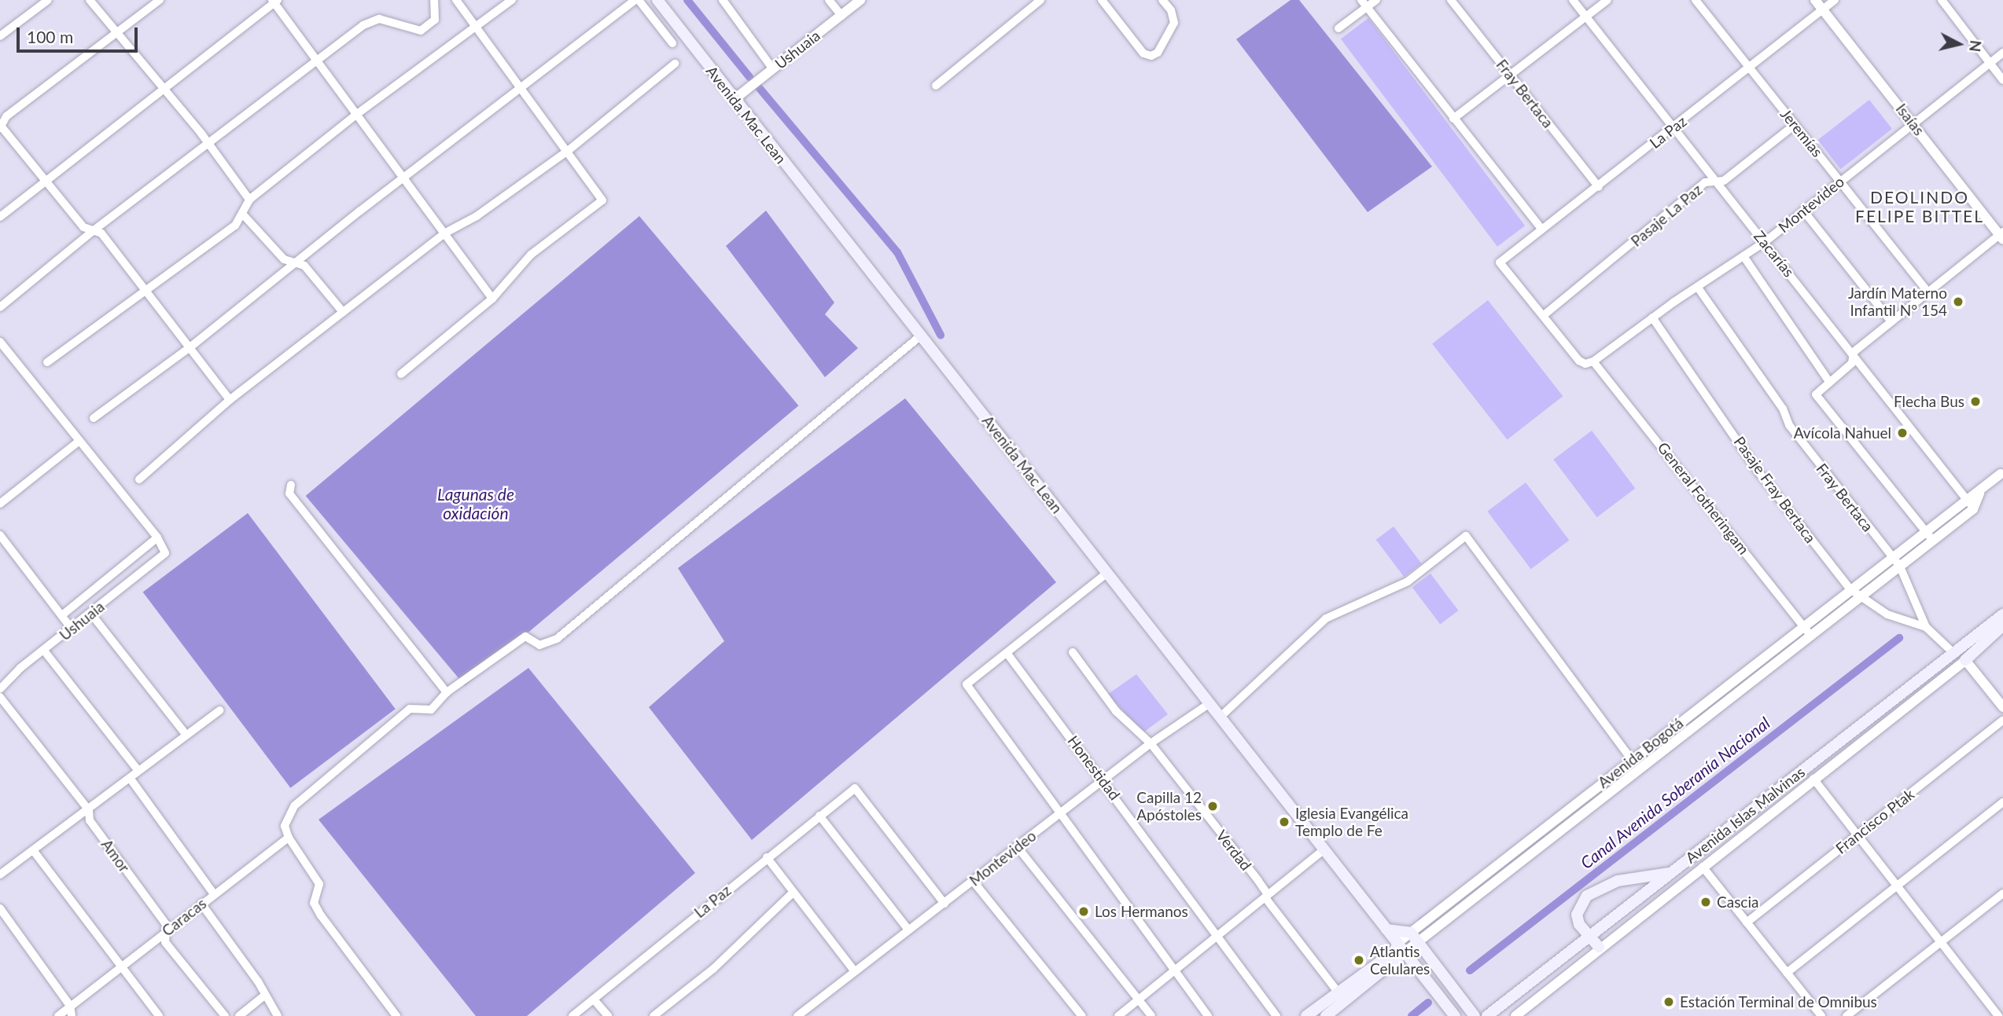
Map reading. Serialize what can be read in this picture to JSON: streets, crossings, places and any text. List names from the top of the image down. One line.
{"streets":{"main road":["Avenida Mac Lean","Avenida Bogotá","Avenida Islas Malvinas"],"street":["Ushuaia","Fray Bertaca","Isaías","La Paz","Jeremías","Montevideo","Pasaje La Paz","Zacarías","Pasaje Fray Bertaca","General Fotheringam","Honestidad","Francisco Ptak","Verdad","Amor","Caracas"]},"crossings":[["Ushuaia","Avenida Mac Lean"],["Fray Bertaca","La Paz"],["Fray Bertaca","Montevideo"],["Fray Bertaca","Pasaje Fray Bertaca"],["Fray Bertaca","Avenida Bogotá"],["Fray Bertaca","Avenida Islas Malvinas"],["Avenida Mac Lean","Montevideo"],["Avenida Mac Lean","Avenida Bogotá"],["Isaías","La Paz"],["Isaías","Montevideo"],["La Paz","Jeremías"],["La Paz","Montevideo"],["La Paz","Zacarías"],["La Paz","General Fotheringam"],["Jeremías","Montevideo"],["Jeremías","Pasaje La Paz"],["Montevideo","Zacarías"],["Montevideo","Pasaje Fray Bertaca"],["Montevideo","General Fotheringam"],["Montevideo","Honestidad"],["Montevideo","Verdad"],["Pasaje La Paz","Zacarías"],["Pasaje La Paz","General Fotheringam"],["Zacarías","Avenida Bogotá"],["Pasaje Fray Bertaca","Avenida Bogotá"],["General Fotheringam","Avenida Bogotá"],["Avenida Bogotá","Verdad"],["Amor","Caracas"]],"districts":["DEOLINDO FELIPE BITTEL"],"water":["Lagunas de oxidación","Canal Avenida Soberanía Nacional"],"places":["Jardín Materno Infantil N° 154","Flecha Bus","Avícola Nahuel","Capilla 12 Apóstoles","Iglesia Evangélica Templo de Fe","Cascia","Los Hermanos","Atlantis Celulares","Estación Terminal de Omnibus"],"scale_bar":"100 m","north":"right"}
